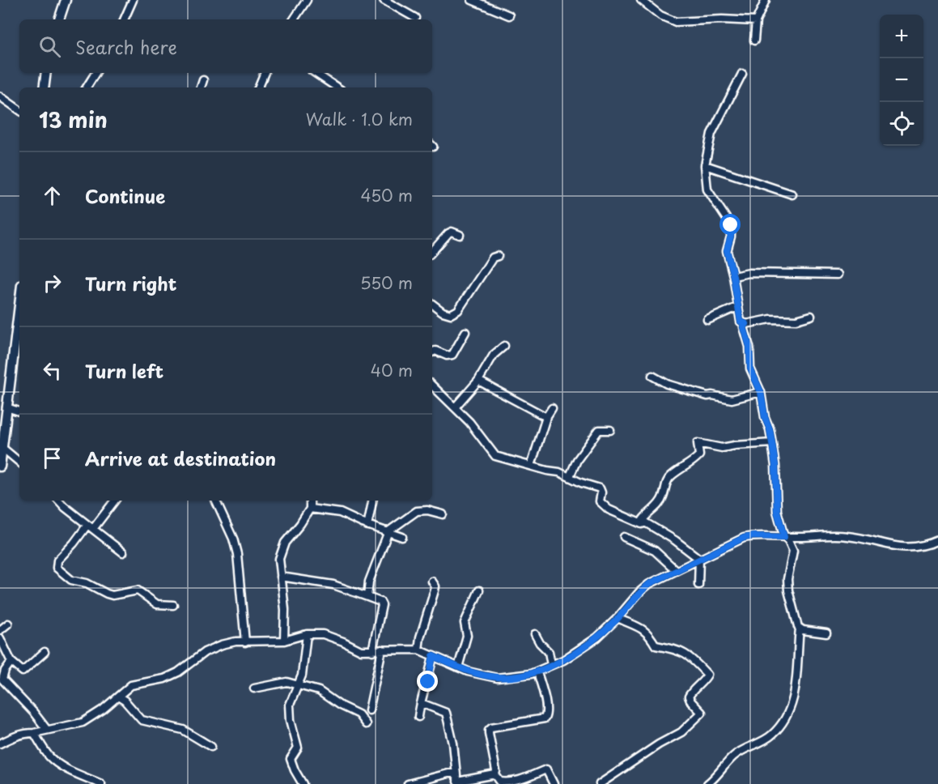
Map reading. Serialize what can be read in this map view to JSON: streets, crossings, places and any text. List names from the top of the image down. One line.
{"page":{"map_buttons":["+","−"],"search":"Search here","heading":["13 min","Walk · 1.0 km"],"list":[["Continue","450 m"],["Turn right","550 m"],["Turn left","40 m"],"Arrive at destination"]}}
